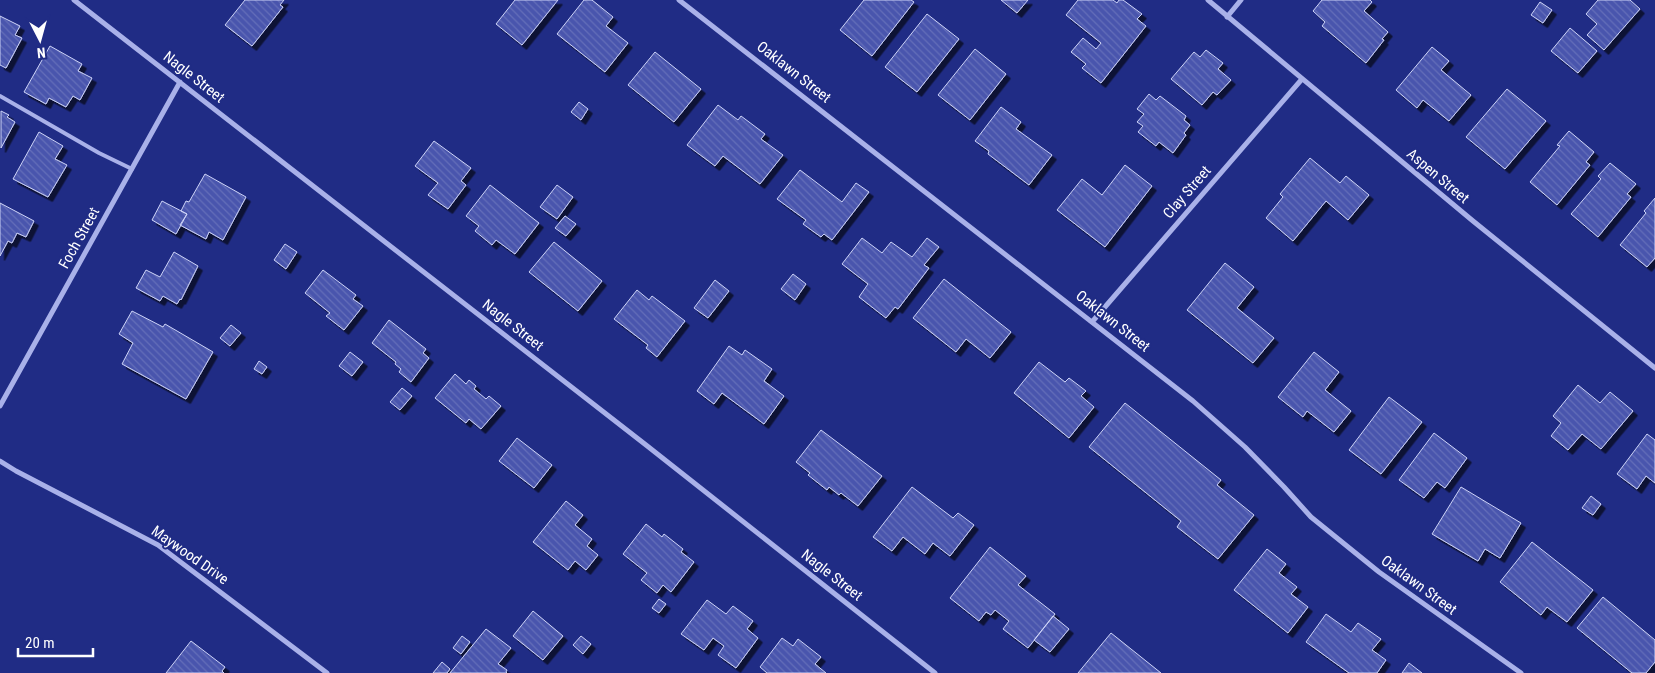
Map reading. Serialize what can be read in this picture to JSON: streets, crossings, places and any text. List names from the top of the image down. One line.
{"streets":{"street":["Oaklawn Street","Nagle Street","Aspen Street","Clay Street","Foch Street","Maywood Drive"]},"crossings":[["Oaklawn Street","Clay Street"],["Nagle Street","Foch Street"],["Aspen Street","Clay Street"]],"scale_bar":"20 m","north":"bottom"}
